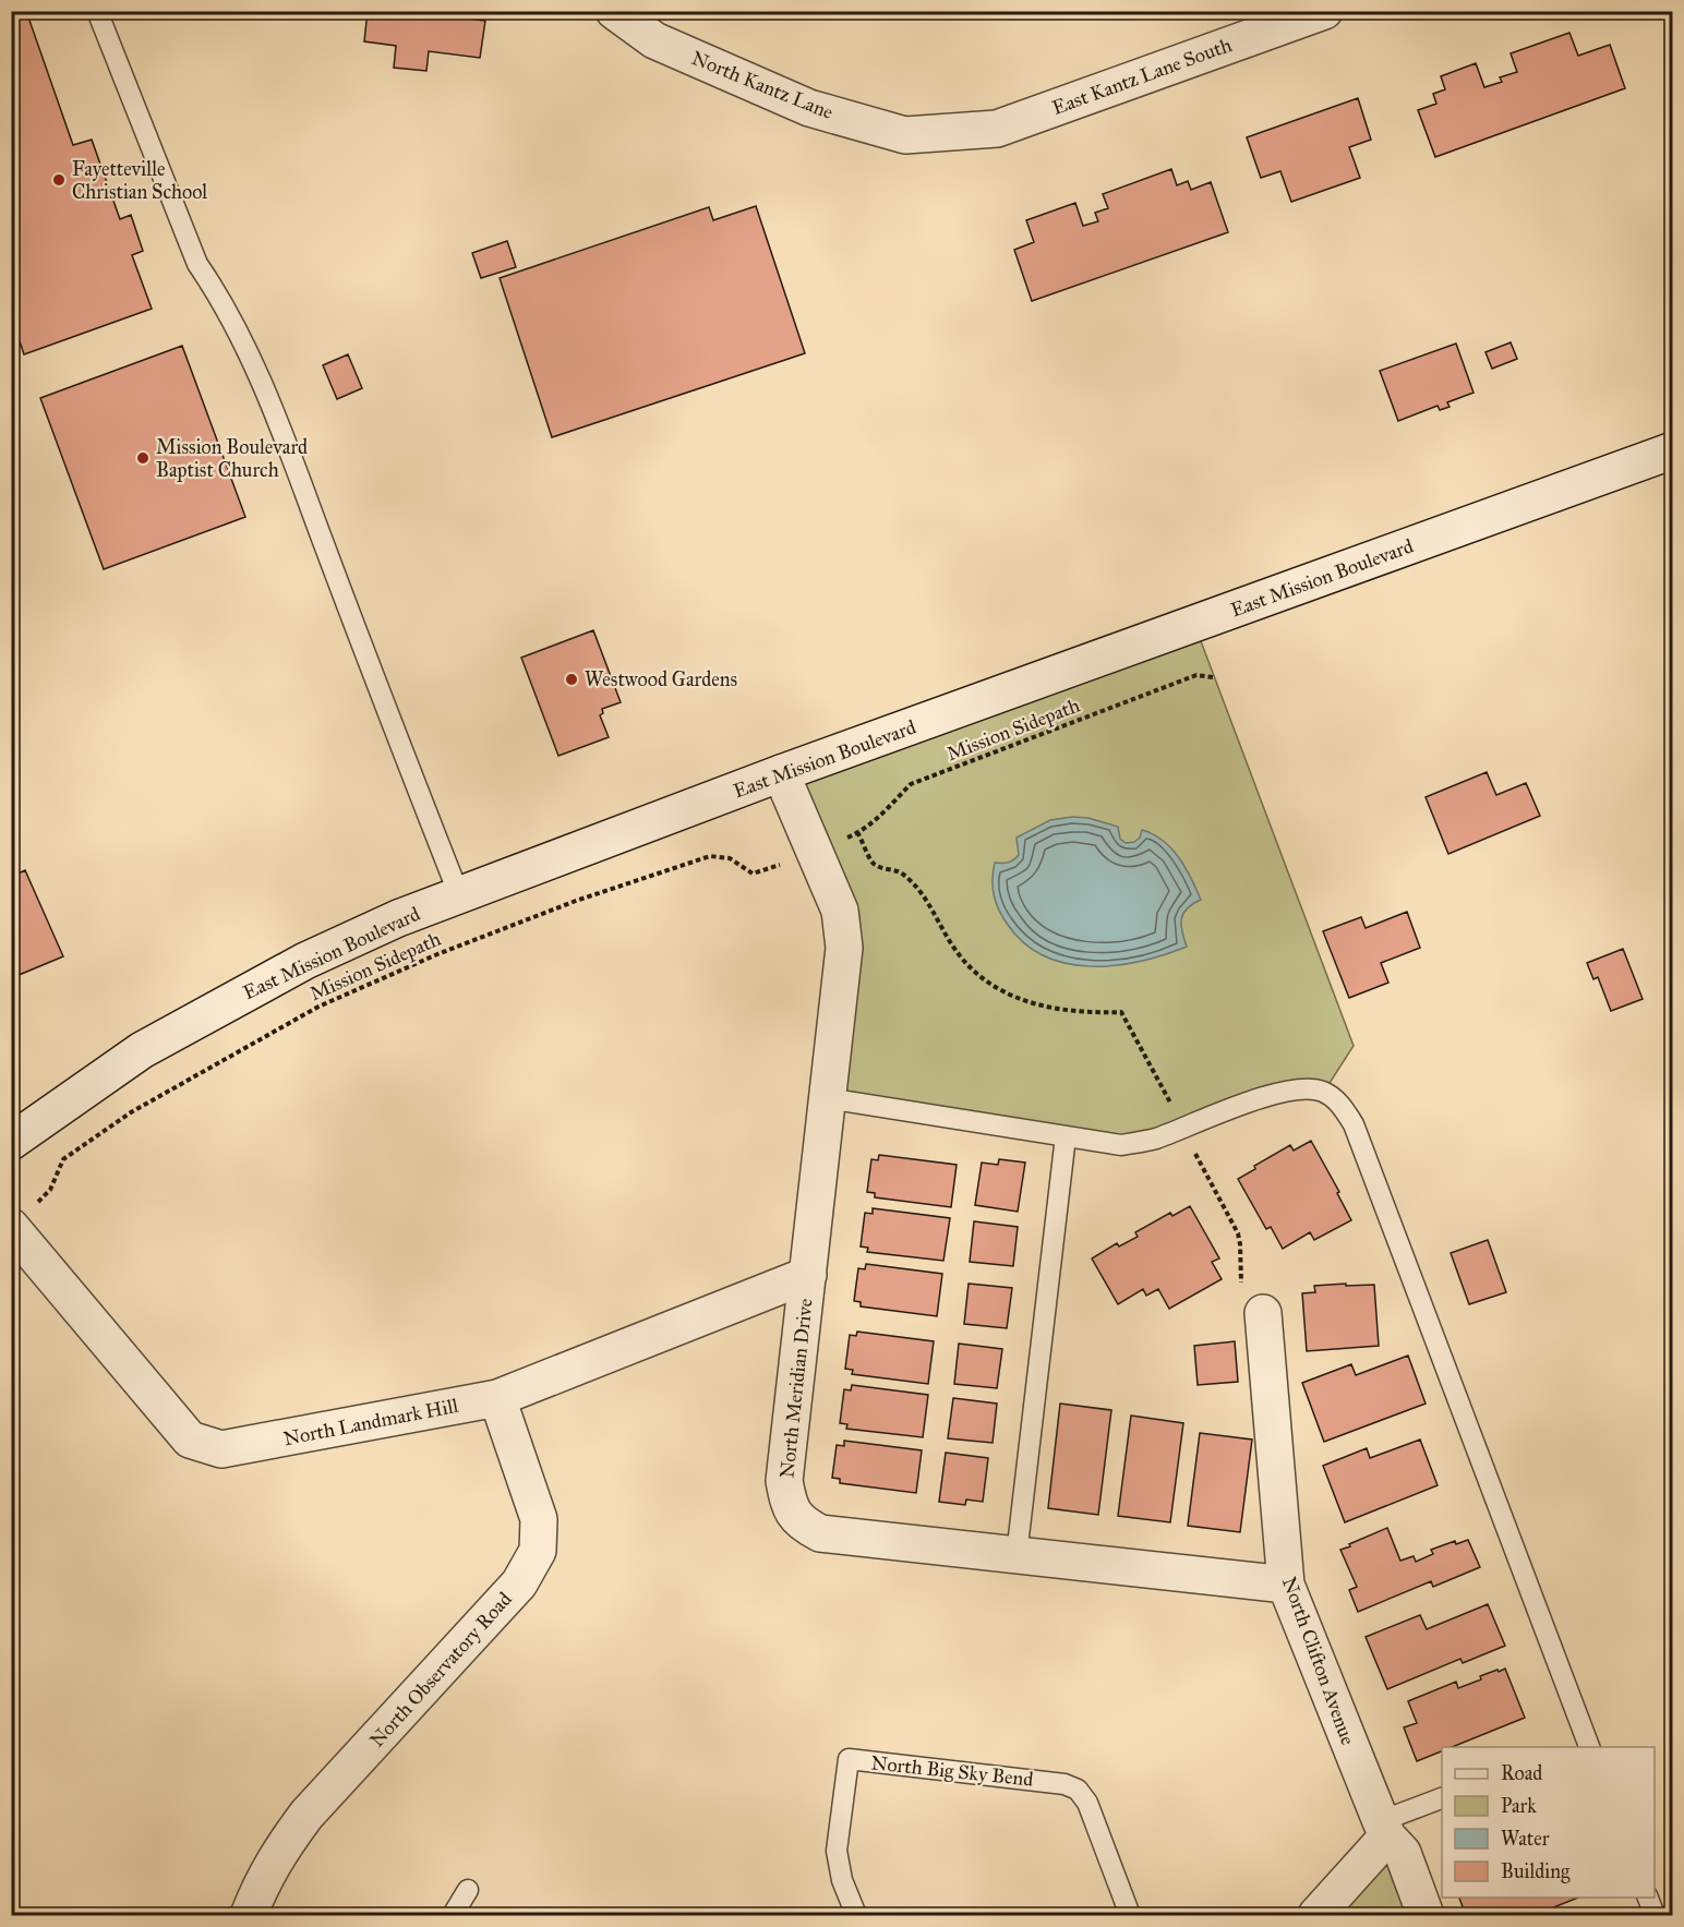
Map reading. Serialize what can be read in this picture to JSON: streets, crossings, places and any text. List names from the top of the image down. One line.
{"streets":{"street":["East Kantz Lane South","North Kantz Lane","East Mission Boulevard","North Meridian Drive","North Landmark Hill","North Clifton Avenue","North Observatory Road"],"lane":["North Big Sky Bend"],"path":["Mission Sidepath"]},"crossings":[["East Kantz Lane South","North Kantz Lane"],["East Mission Boulevard","North Meridian Drive"],["Mission Sidepath","North Landmark Hill"],["North Meridian Drive","North Landmark Hill"],["North Meridian Drive","North Clifton Avenue"],["North Landmark Hill","North Observatory Road"]],"places":["Fayetteville Christian School","Mission Boulevard Baptist Church","Westwood Gardens"],"legend":["Road","Park","Water","Building"]}
